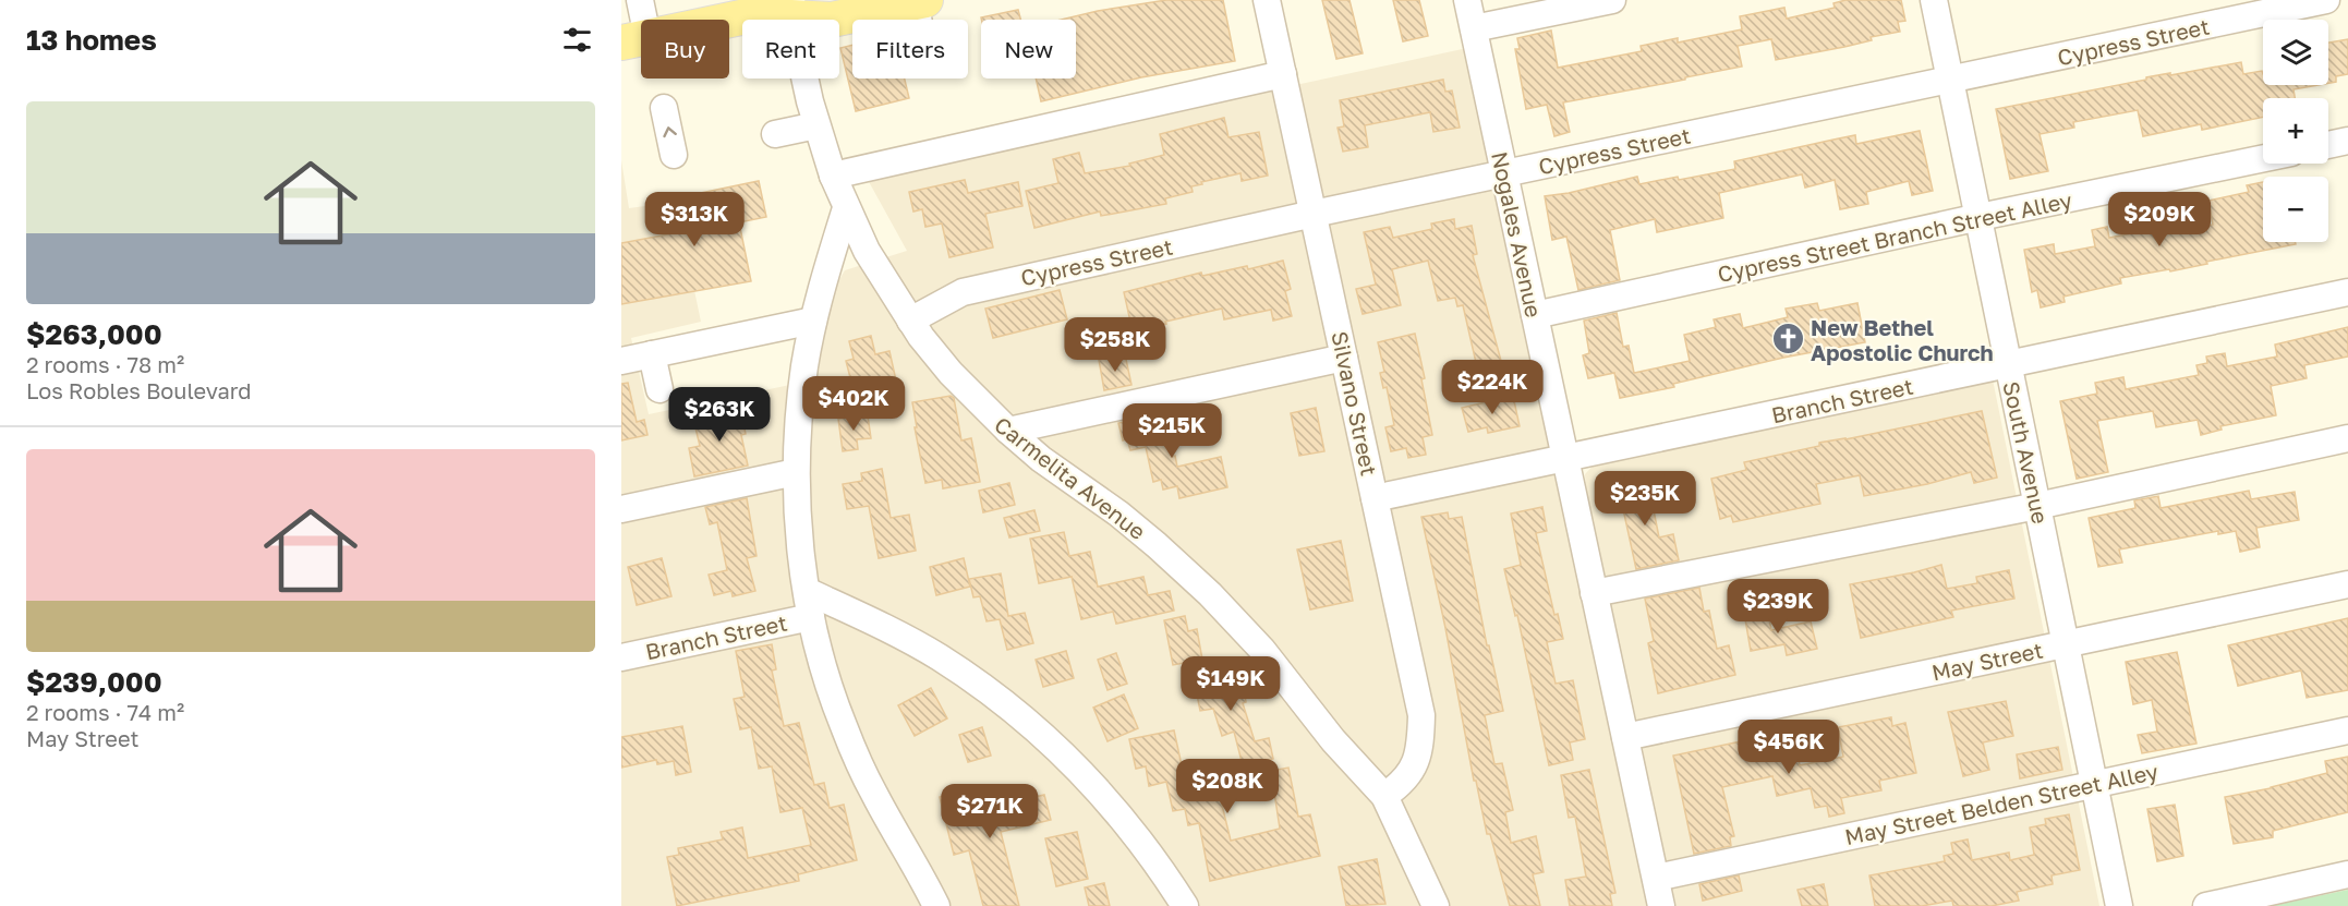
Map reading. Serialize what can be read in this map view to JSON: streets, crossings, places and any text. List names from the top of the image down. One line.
{"streets":{"street":["Cypress Street","Nogales Avenue","Cypress Street Branch Street Alley","Branch Street","Silvano Street","South Avenue","Carmelita Avenue","May Street","May Street Belden Street Alley"]},"crossings":[["Cypress Street","Nogales Avenue"],["Cypress Street","Silvano Street"],["Cypress Street","South Avenue"],["Cypress Street","Carmelita Avenue"],["Nogales Avenue","Cypress Street Branch Street Alley"],["Nogales Avenue","Branch Street"],["Nogales Avenue","May Street"],["Nogales Avenue","May Street Belden Street Alley"],["Cypress Street Branch Street Alley","South Avenue"],["Branch Street","Silvano Street"],["Branch Street","South Avenue"],["Silvano Street","Carmelita Avenue"],["South Avenue","May Street"],["South Avenue","May Street Belden Street Alley"]],"places":{"church":["New Bethel Apostolic Church"]},"page":{"heading":"13 homes","map_buttons":["+","−"],"chip":["Buy","Rent","Filters","New"],"list":[{"name":"$263,000","note":"2 rooms · 78 m² · Los Robles Boulevard"},{"name":"$239,000","note":"2 rooms · 74 m² · May Street"}],"price":["$313K","$209K","$258K","$224K","$402K","$263K","$215K","$235K","$239K","$149K","$456K","$208K","$271K"]}}
